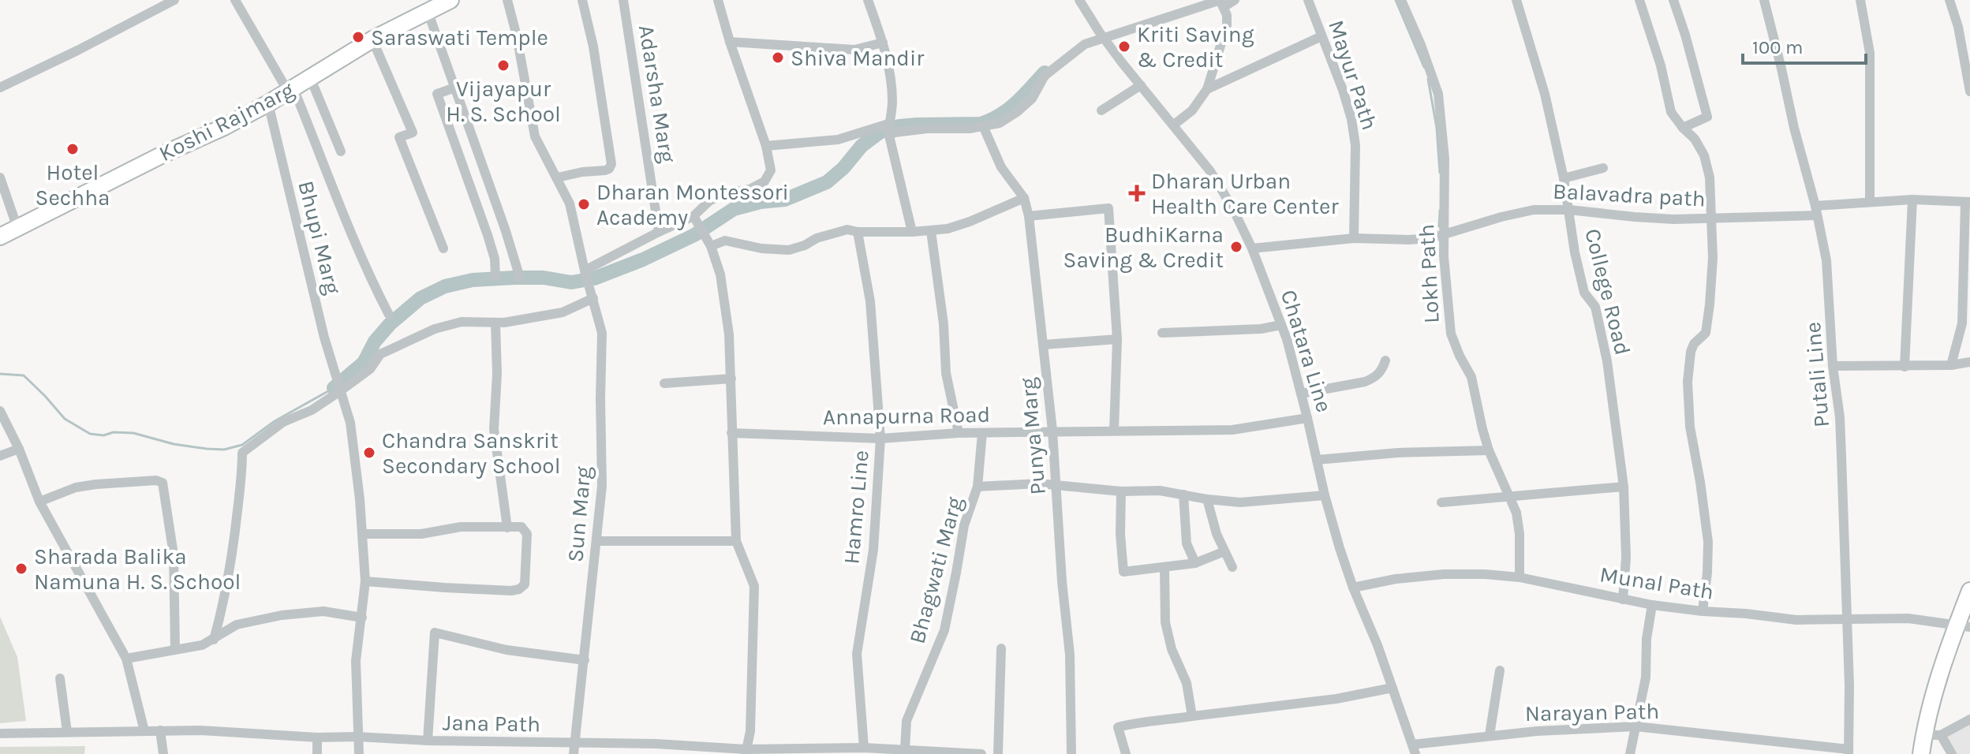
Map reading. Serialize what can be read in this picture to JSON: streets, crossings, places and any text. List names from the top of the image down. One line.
{"streets":{"main road":["Koshi Rajmarg"],"street":["Mayur Path","Adarsha Marg","Balavadra path","Bhupi Marg","Lokh Path","College Road","Chatara Line","Putali Line","Annapurna Road","Punya Marg","Hamro Line","Sun Marg","Bhagwati Marg","Munal Path","Narayan Path","Jana Path"]},"crossings":[["Mayur Path","Balavadra path"],["Koshi Rajmarg","Bhupi Marg"],["Balavadra path","Lokh Path"],["Balavadra path","College Road"],["Balavadra path","Chatara Line"],["Balavadra path","Putali Line"],["Bhupi Marg","Jana Path"],["Lokh Path","Munal Path"],["College Road","Munal Path"],["Chatara Line","Annapurna Road"],["Chatara Line","Munal Path"],["Chatara Line","Narayan Path"],["Putali Line","Munal Path"],["Putali Line","Narayan Path"],["Annapurna Road","Punya Marg"],["Annapurna Road","Hamro Line"],["Annapurna Road","Bhagwati Marg"],["Hamro Line","Jana Path"],["Sun Marg","Jana Path"],["Bhagwati Marg","Jana Path"]],"places":{"other":["Saraswati Temple","Kriti Saving & Credit","Shiva Mandir","Vijayapur H. S. School","Hotel Sechha","Dharan Montessori Academy","BudhiKarna Saving & Credit","Chandra Sanskrit Secondary School","Sharada Balika Namuna H. S. School"],"health":["Dharan Urban Health Care Center"]},"scale_bar":"100 m"}
